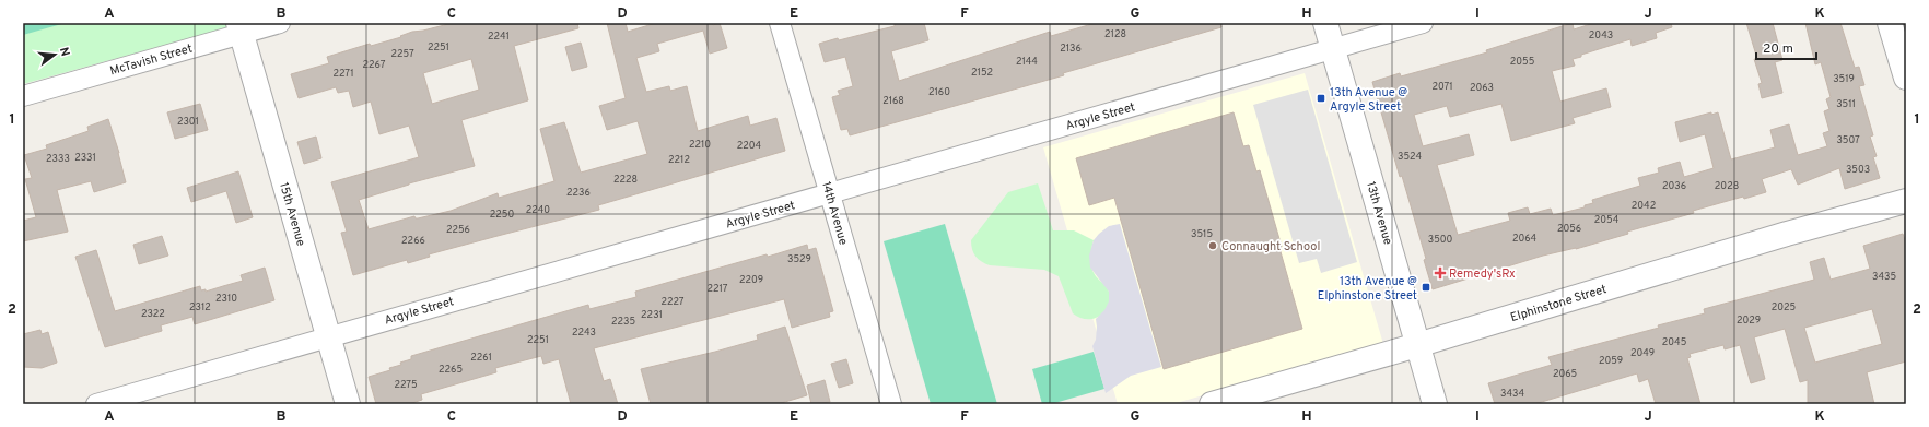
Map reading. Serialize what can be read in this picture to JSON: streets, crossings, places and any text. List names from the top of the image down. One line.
{"streets":{"street":["McTavish Street","Argyle Street","14th Avenue","13th Avenue","15th Avenue","Elphinstone Street"]},"crossings":[["McTavish Street","15th Avenue"],["Argyle Street","14th Avenue"],["Argyle Street","13th Avenue"],["Argyle Street","15th Avenue"],["13th Avenue","Elphinstone Street"]],"places":{"transit":["13th Avenue @ Argyle Street","13th Avenue @ Elphinstone Street"],"other":["Connaught School"],"health":["Remedy'sRx"]},"house_numbers":["2128","2043","2241","2251","2136","2257","2144","2055","2267","2152","2271","3519","2071","2063","2160","2168","3511","2301","3507","2210","2204","3524","2331","2333","2212","3503","2228","2036","2028","2236","2042","2240","2250","2054","2056","2256","3515","2064","3500","2266","3529","3435","2209","2217","2310","2227","2312","2025","2322","2231","2029","2235","2243","2251","2045","2049","2261","2059","2265","2065","2275","3434"],"scale_bar":"20 m","north":"right","grid":{"columns":["A","B","C","D","E","F","G","H","I","J","K"],"rows":["1","2"]}}
